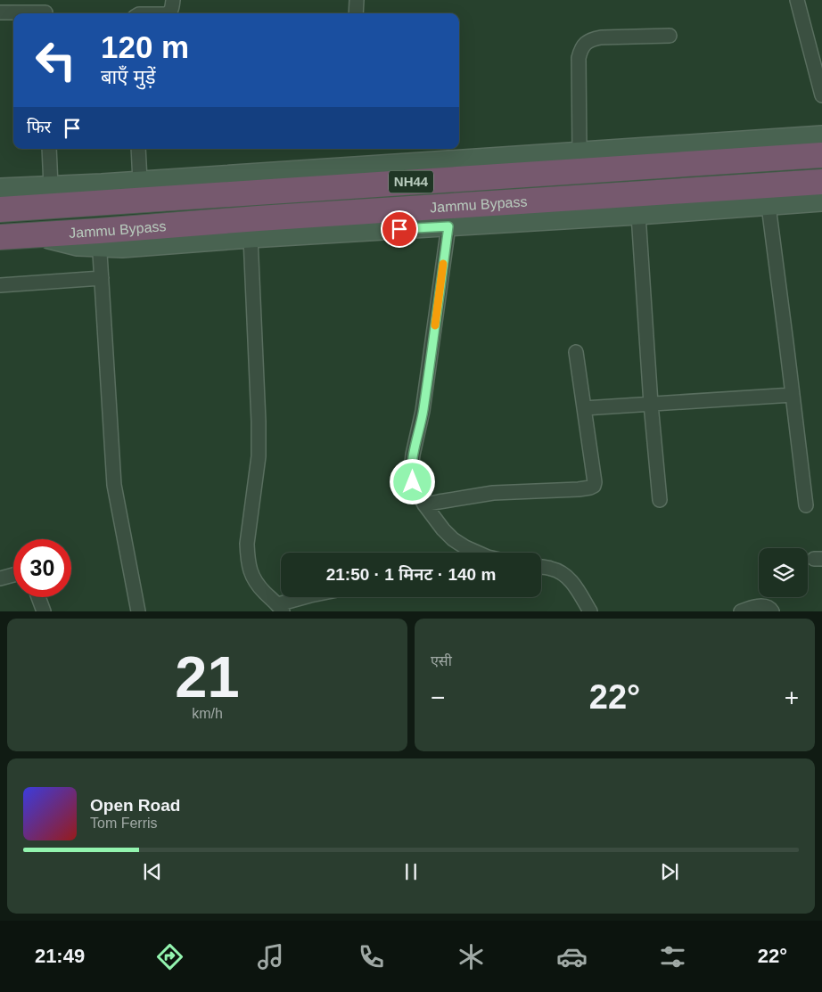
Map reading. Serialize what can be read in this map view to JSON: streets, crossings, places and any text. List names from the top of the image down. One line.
{"streets":{"highway":["NH44","Jammu Bypass"]},"page":{"turn":["120 m","बाएँ मुड़ें"],"then":"फिर","limit":"30","trip":"21:50 · 1 मिनट · 140 m","tile":[["21","km/h"],"एसी"],"heat":["−","22°","+"],"song":["Open Road","Tom Ferris"],"tabs":["21:49","22°"]}}
